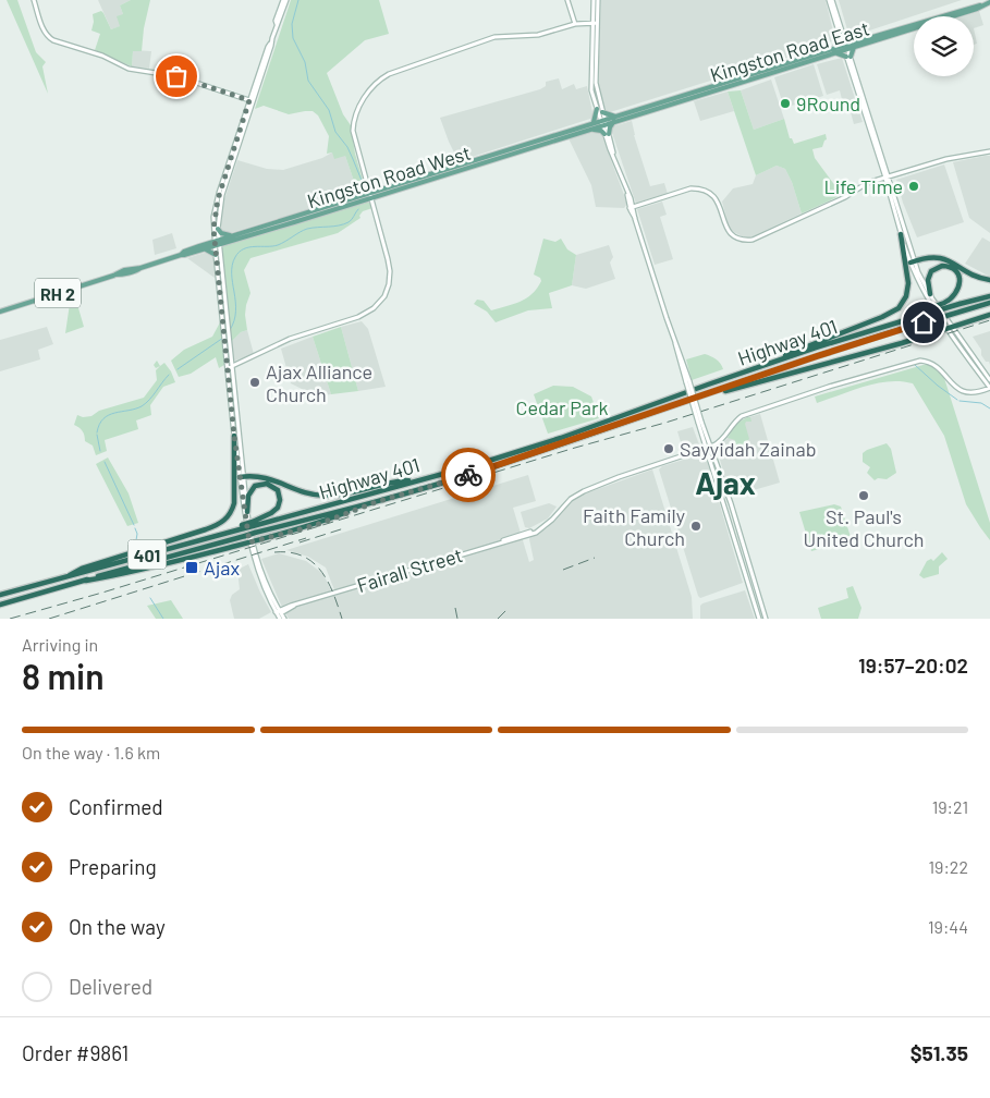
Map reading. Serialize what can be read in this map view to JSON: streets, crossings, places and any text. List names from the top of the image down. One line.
{"streets":{"highway":["Highway 401","401"],"main road":["Kingston Road East","Kingston Road West","RH 2","Fairall Street"]},"crossings":[["Kingston Road East","Kingston Road West"]],"districts":["Ajax"],"parks":["Cedar Park"],"places":{"other":["9Round","Life Time","Ajax Alliance Church","Sayyidah Zainab","St. Paul's United Church","Faith Family Church"],"transit":["Ajax"]},"page":{"heading":["8 min","Arriving in","19:57–20:02"],"panel":["Order #9861","$51.35"],"bar":"On the way · 1.6 km","list":[["Confirmed","19:21"],["Preparing","19:22"],["On the way","19:44"],"Delivered"]}}
